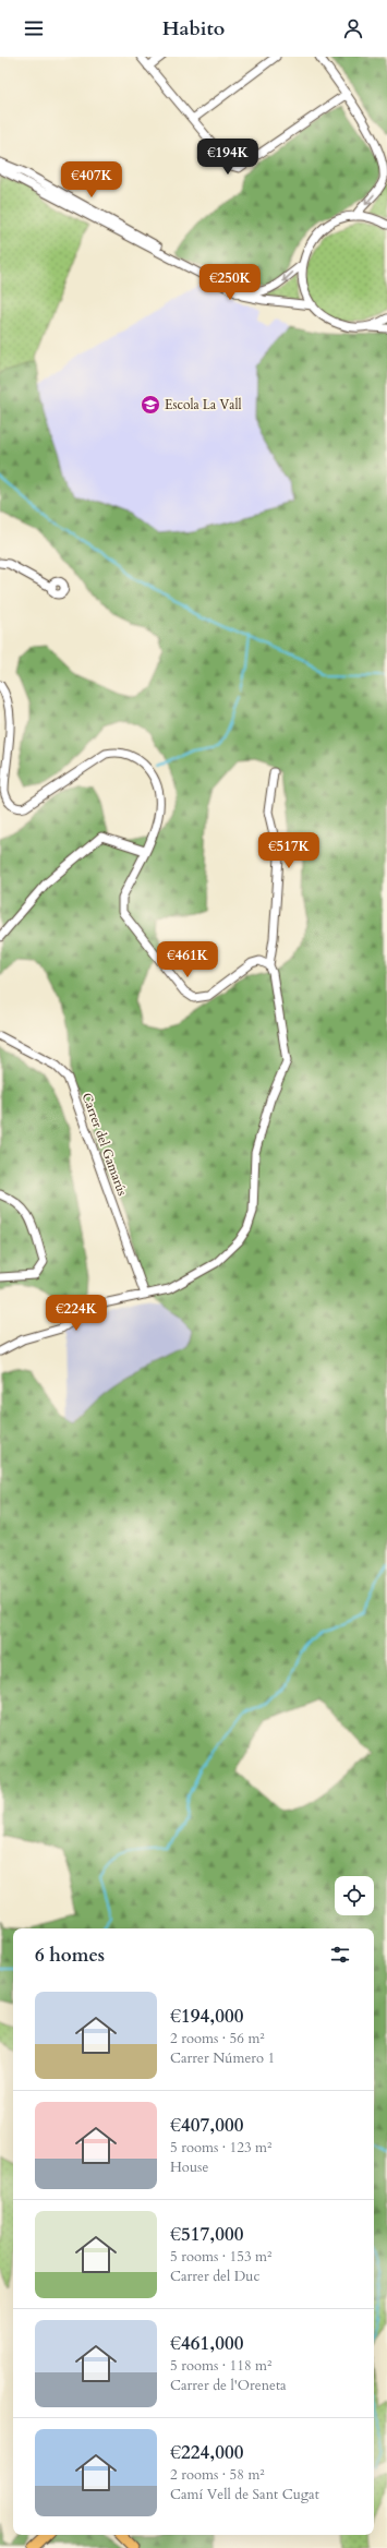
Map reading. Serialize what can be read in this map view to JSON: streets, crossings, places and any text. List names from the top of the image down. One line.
{"streets":{"street":["Carrer del Gamarús"]},"places":{"school or university":["Escola La Vall"]},"page":{"header":"Habito","price":["€194K","€407K","€250K","€517K","€461K","€224K"],"heading":"6 homes","list":[{"name":"€194,000","note":"2 rooms · 56 m² · Carrer Número 1"},{"name":"€407,000","note":"5 rooms · 123 m² · House"},{"name":"€517,000","note":"5 rooms · 153 m² · Carrer del Duc"},{"name":"€461,000","note":"5 rooms · 118 m² · Carrer de l'Oreneta"},{"name":"€224,000","note":"2 rooms · 58 m² · Camí Vell de Sant Cugat"}]}}
